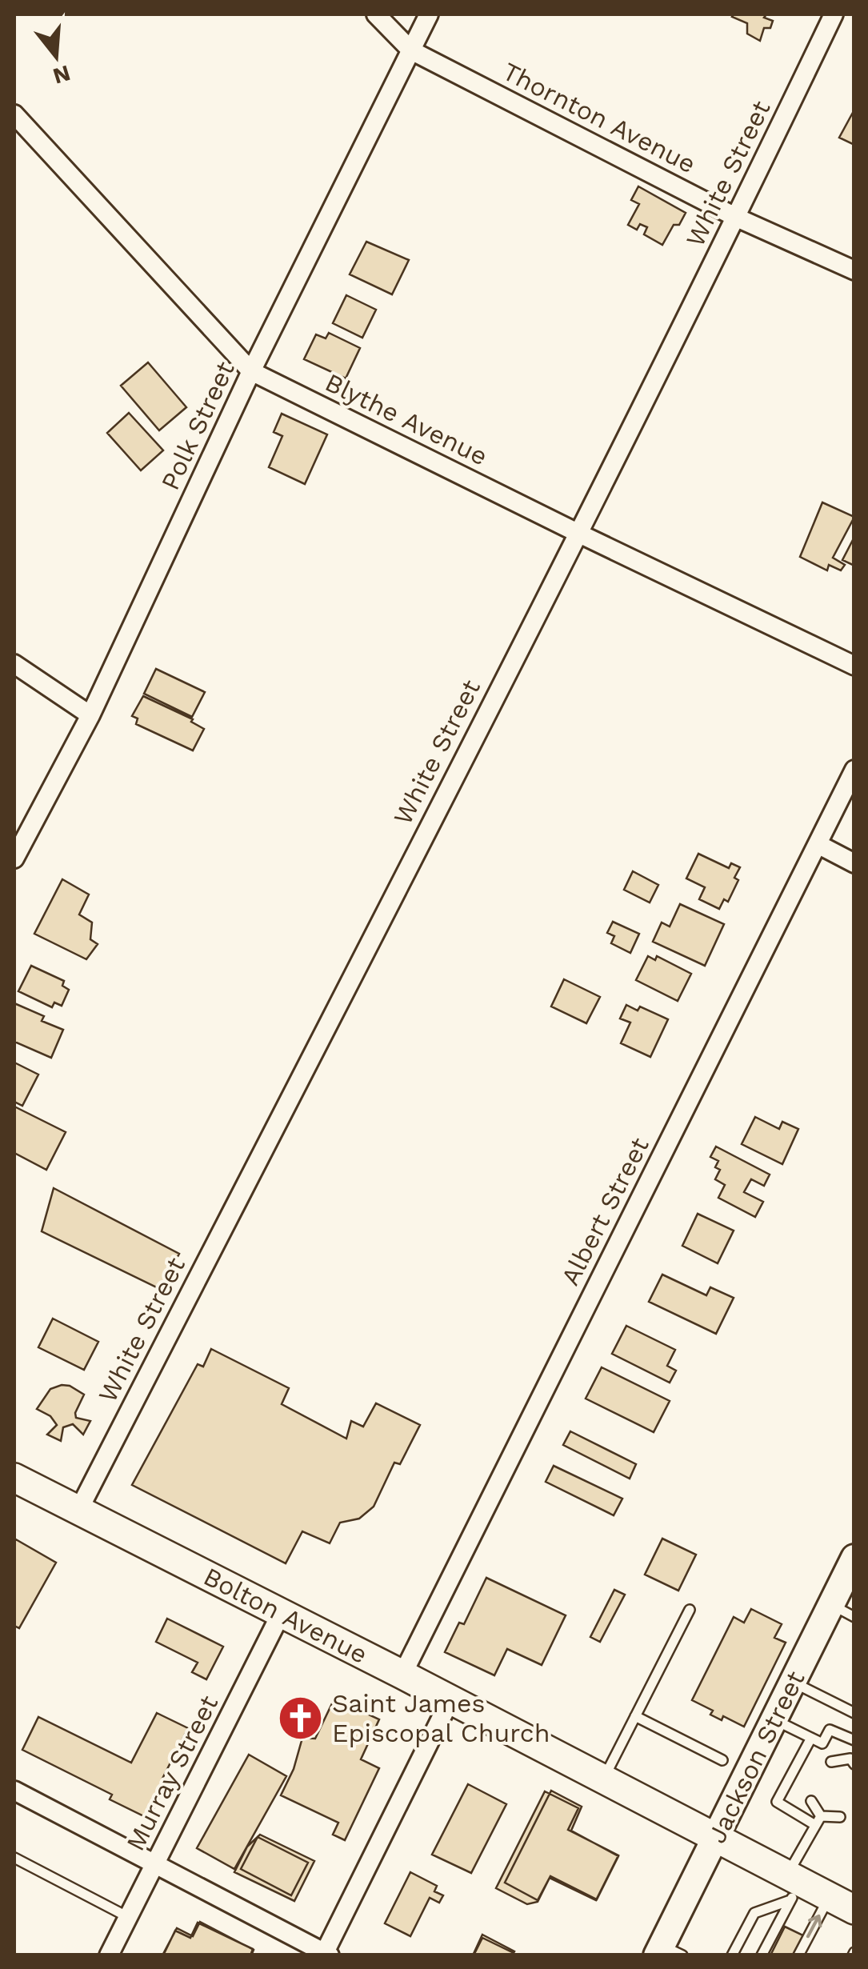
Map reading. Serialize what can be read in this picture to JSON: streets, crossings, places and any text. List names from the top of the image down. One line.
{"streets":{"main road":["Bolton Avenue","Jackson Street"],"street":["Thornton Avenue","White Street","Blythe Avenue","Polk Street","Albert Street","Murray Street"]},"crossings":[["Thornton Avenue","White Street"],["Thornton Avenue","Polk Street"],["White Street","Blythe Avenue"],["White Street","Bolton Avenue"],["Blythe Avenue","Polk Street"],["Albert Street","Bolton Avenue"],["Bolton Avenue","Jackson Street"],["Bolton Avenue","Murray Street"]],"places":{"church":["Saint James Episcopal Church"]},"north":"bottom"}
